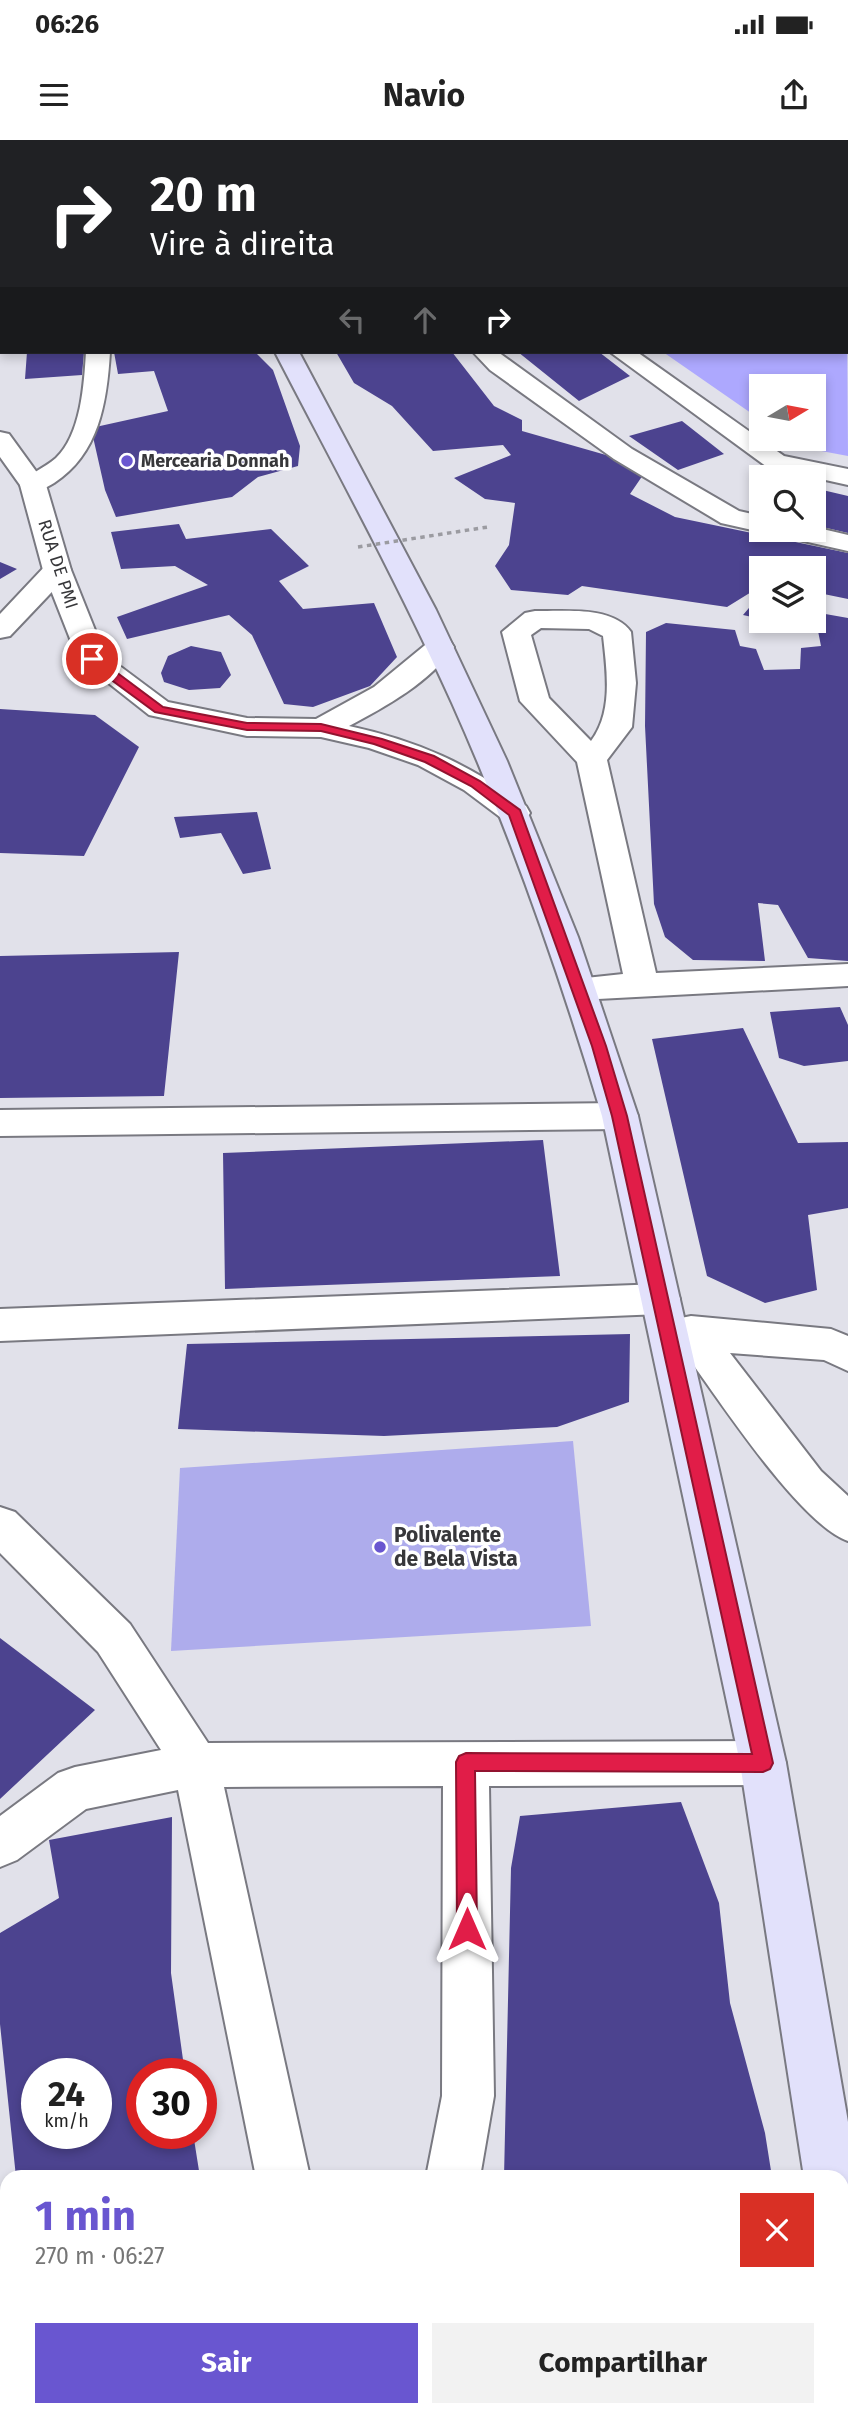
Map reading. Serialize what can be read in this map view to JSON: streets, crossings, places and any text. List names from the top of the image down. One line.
{"streets":{"street":["RUA DE PMI"]},"places":["Mercearia Donnah","Polivalente de Bela Vista"],"north":"right","page":{"status":"06:26","header":"Navio","turn":["20 m","Vire à direita"],"speed":"24 km/h","limit":"30","heading":["1 min","270 m · 06:27"],"buttons":["Sair","Compartilhar"]}}
